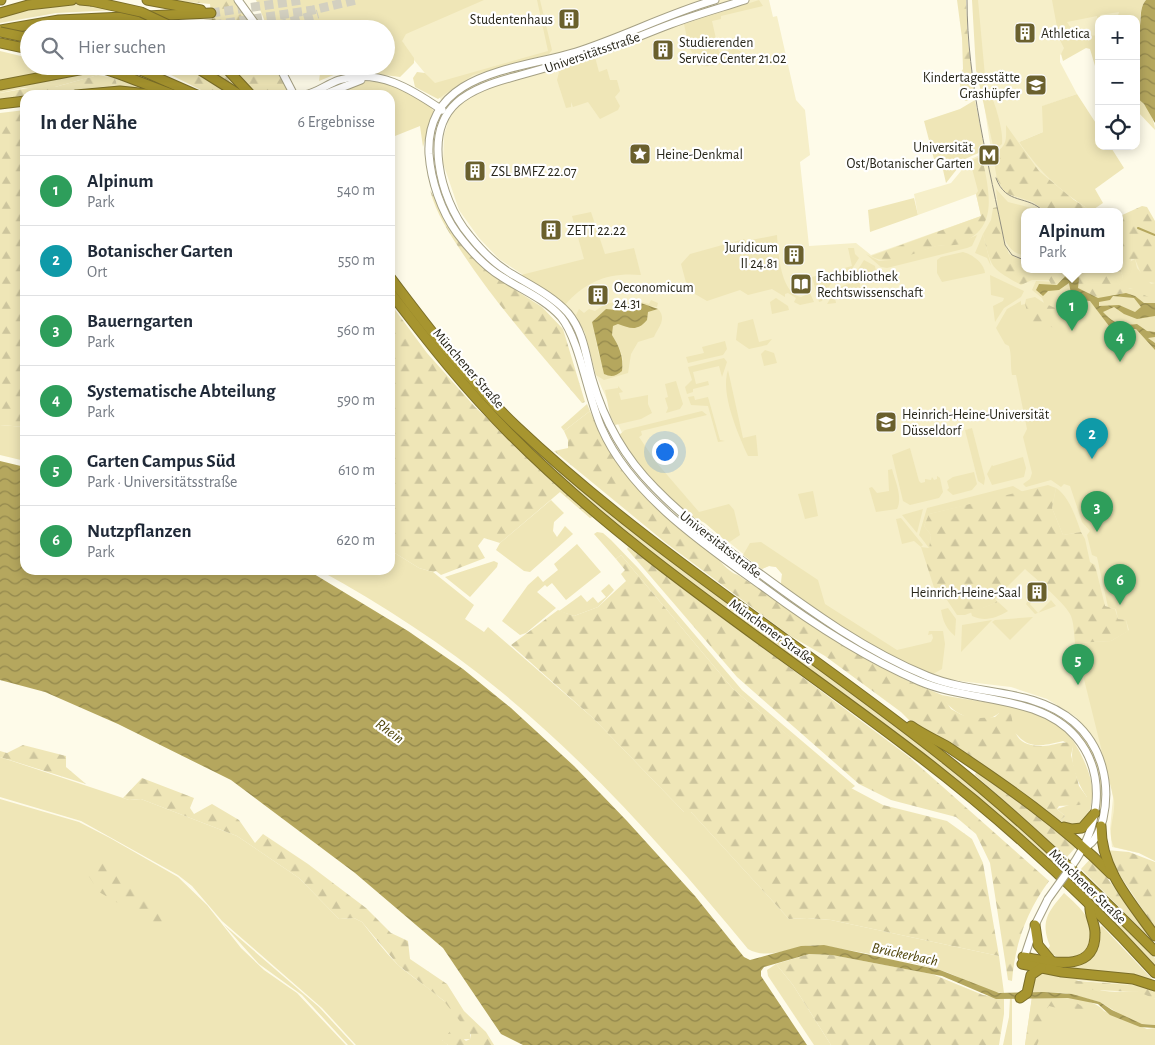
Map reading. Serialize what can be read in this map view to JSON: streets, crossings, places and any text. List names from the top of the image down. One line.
{"streets":{"highway":["Münchener Straße"],"street":["Universitätsstraße"]},"water":["Rhein","Brückerbach"],"places":{"building":["Studentenhaus","Athletica","Studierenden Service Center 21.02","ZSL BMFZ 22.07","ZETT 22.22","Juridicum II 24.81","Oeconomicum 24.31","Heinrich-Heine-Saal"],"school or university":["Kindertagesstätte Grashüpfer","Heinrich-Heine-Universität Düsseldorf"],"place":["Heine-Denkmal"],"metro station":["Universität Ost/Botanischer Garten"],"library":["Fachbibliothek Rechtswissenschaft"]},"page":{"map_buttons":["+","−"],"search":"Hier suchen","heading":["In der Nähe","6 Ergebnisse"],"list":[{"mark":"1","name":"Alpinum","note":"Park","value":"540 m"},{"mark":"2","name":"Botanischer Garten","note":"Ort","value":"550 m"},{"mark":"3","name":"Bauerngarten","note":"Park","value":"560 m"},{"mark":"4","name":"Systematische Abteilung","note":"Park","value":"590 m"},{"mark":"5","name":"Garten Campus Süd","note":"Park · Universitätsstraße","value":"610 m"},{"mark":"6","name":"Nutzpflanzen","note":"Park","value":"620 m"}],"popup":["Alpinum","Park"],"pins":["1","4","2","3","6","5"]}}
